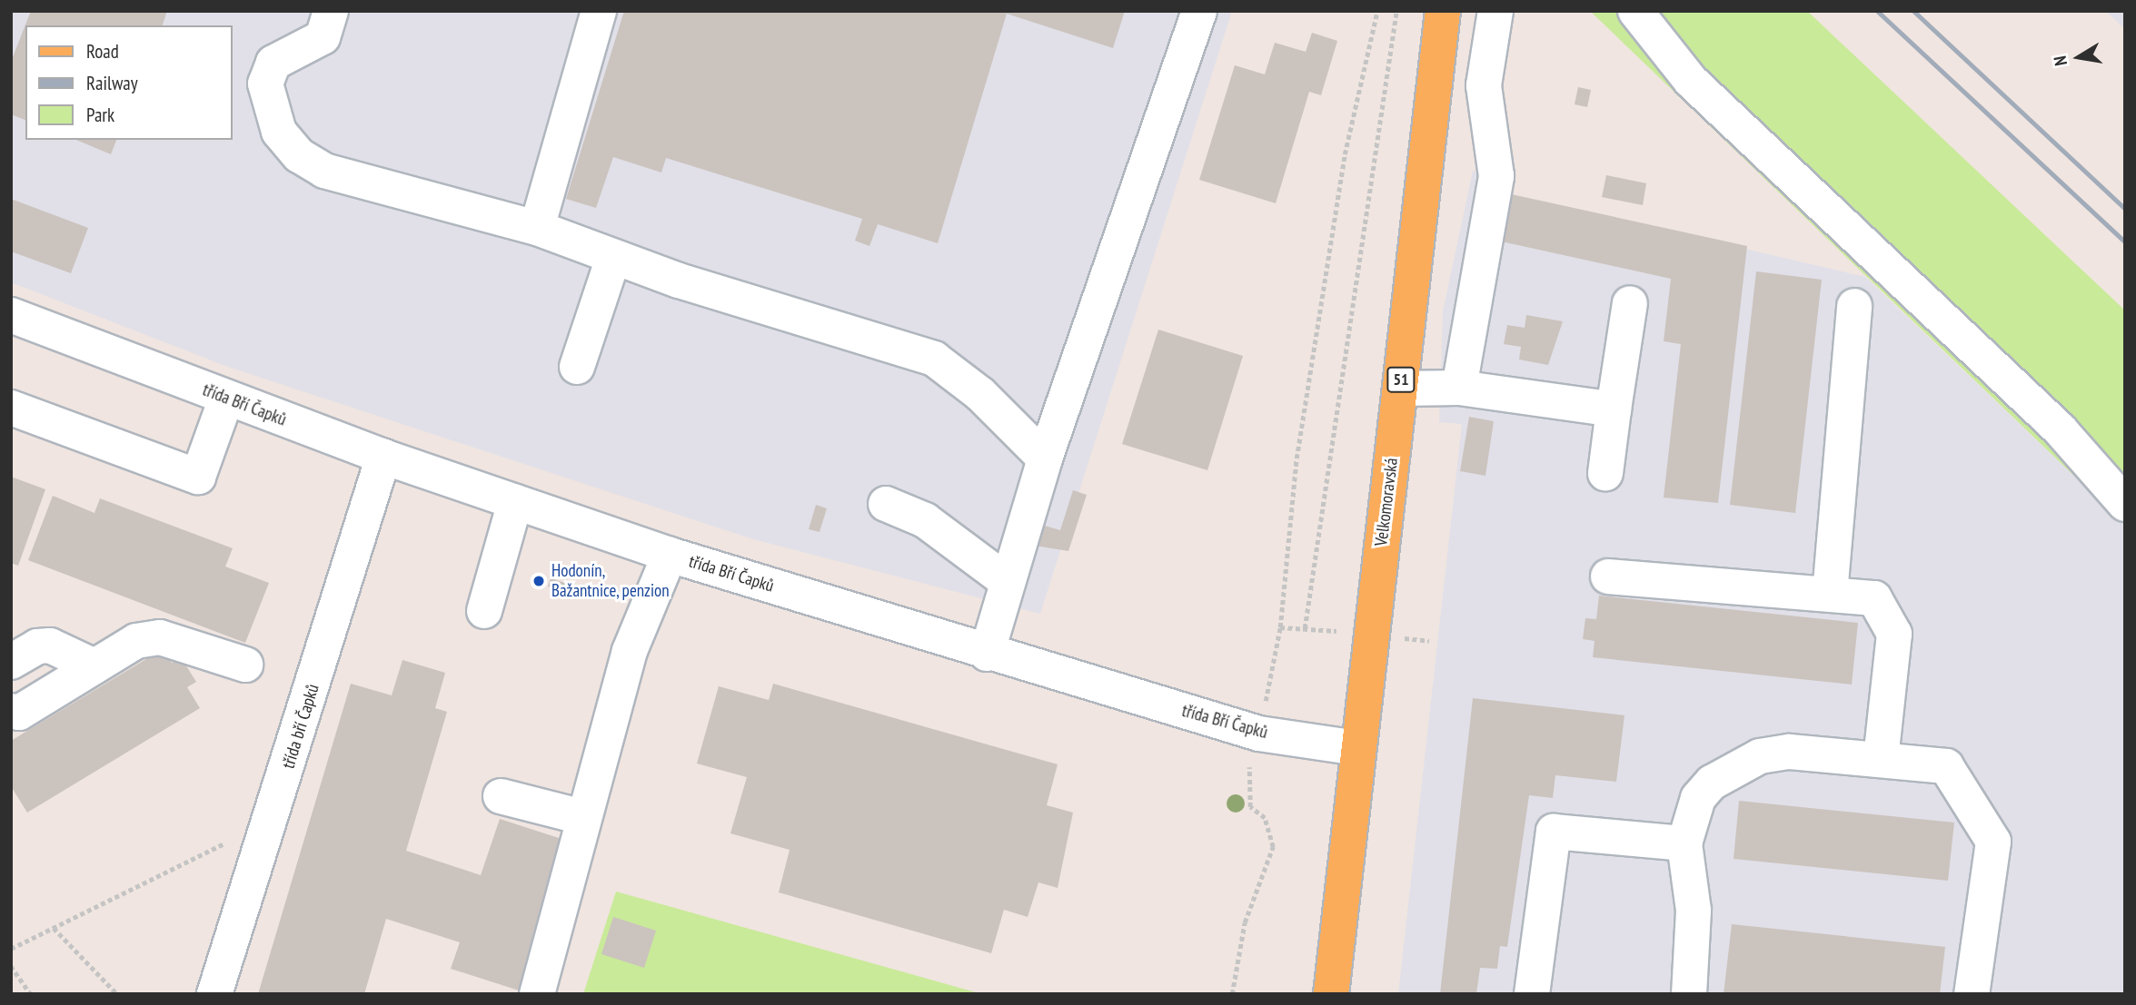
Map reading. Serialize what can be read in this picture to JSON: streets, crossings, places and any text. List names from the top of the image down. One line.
{"streets":{"main road":["51","Velkomoravská"],"street":["třída Bří Čapků","třída bří Čapků"]},"crossings":[["třída Bří Čapků","Velkomoravská"],["třída Bří Čapků","třída bří Čapků"]],"places":["Hodonín, Bažantnice, penzion"],"legend":["Road","Railway","Park"],"north":"left"}
